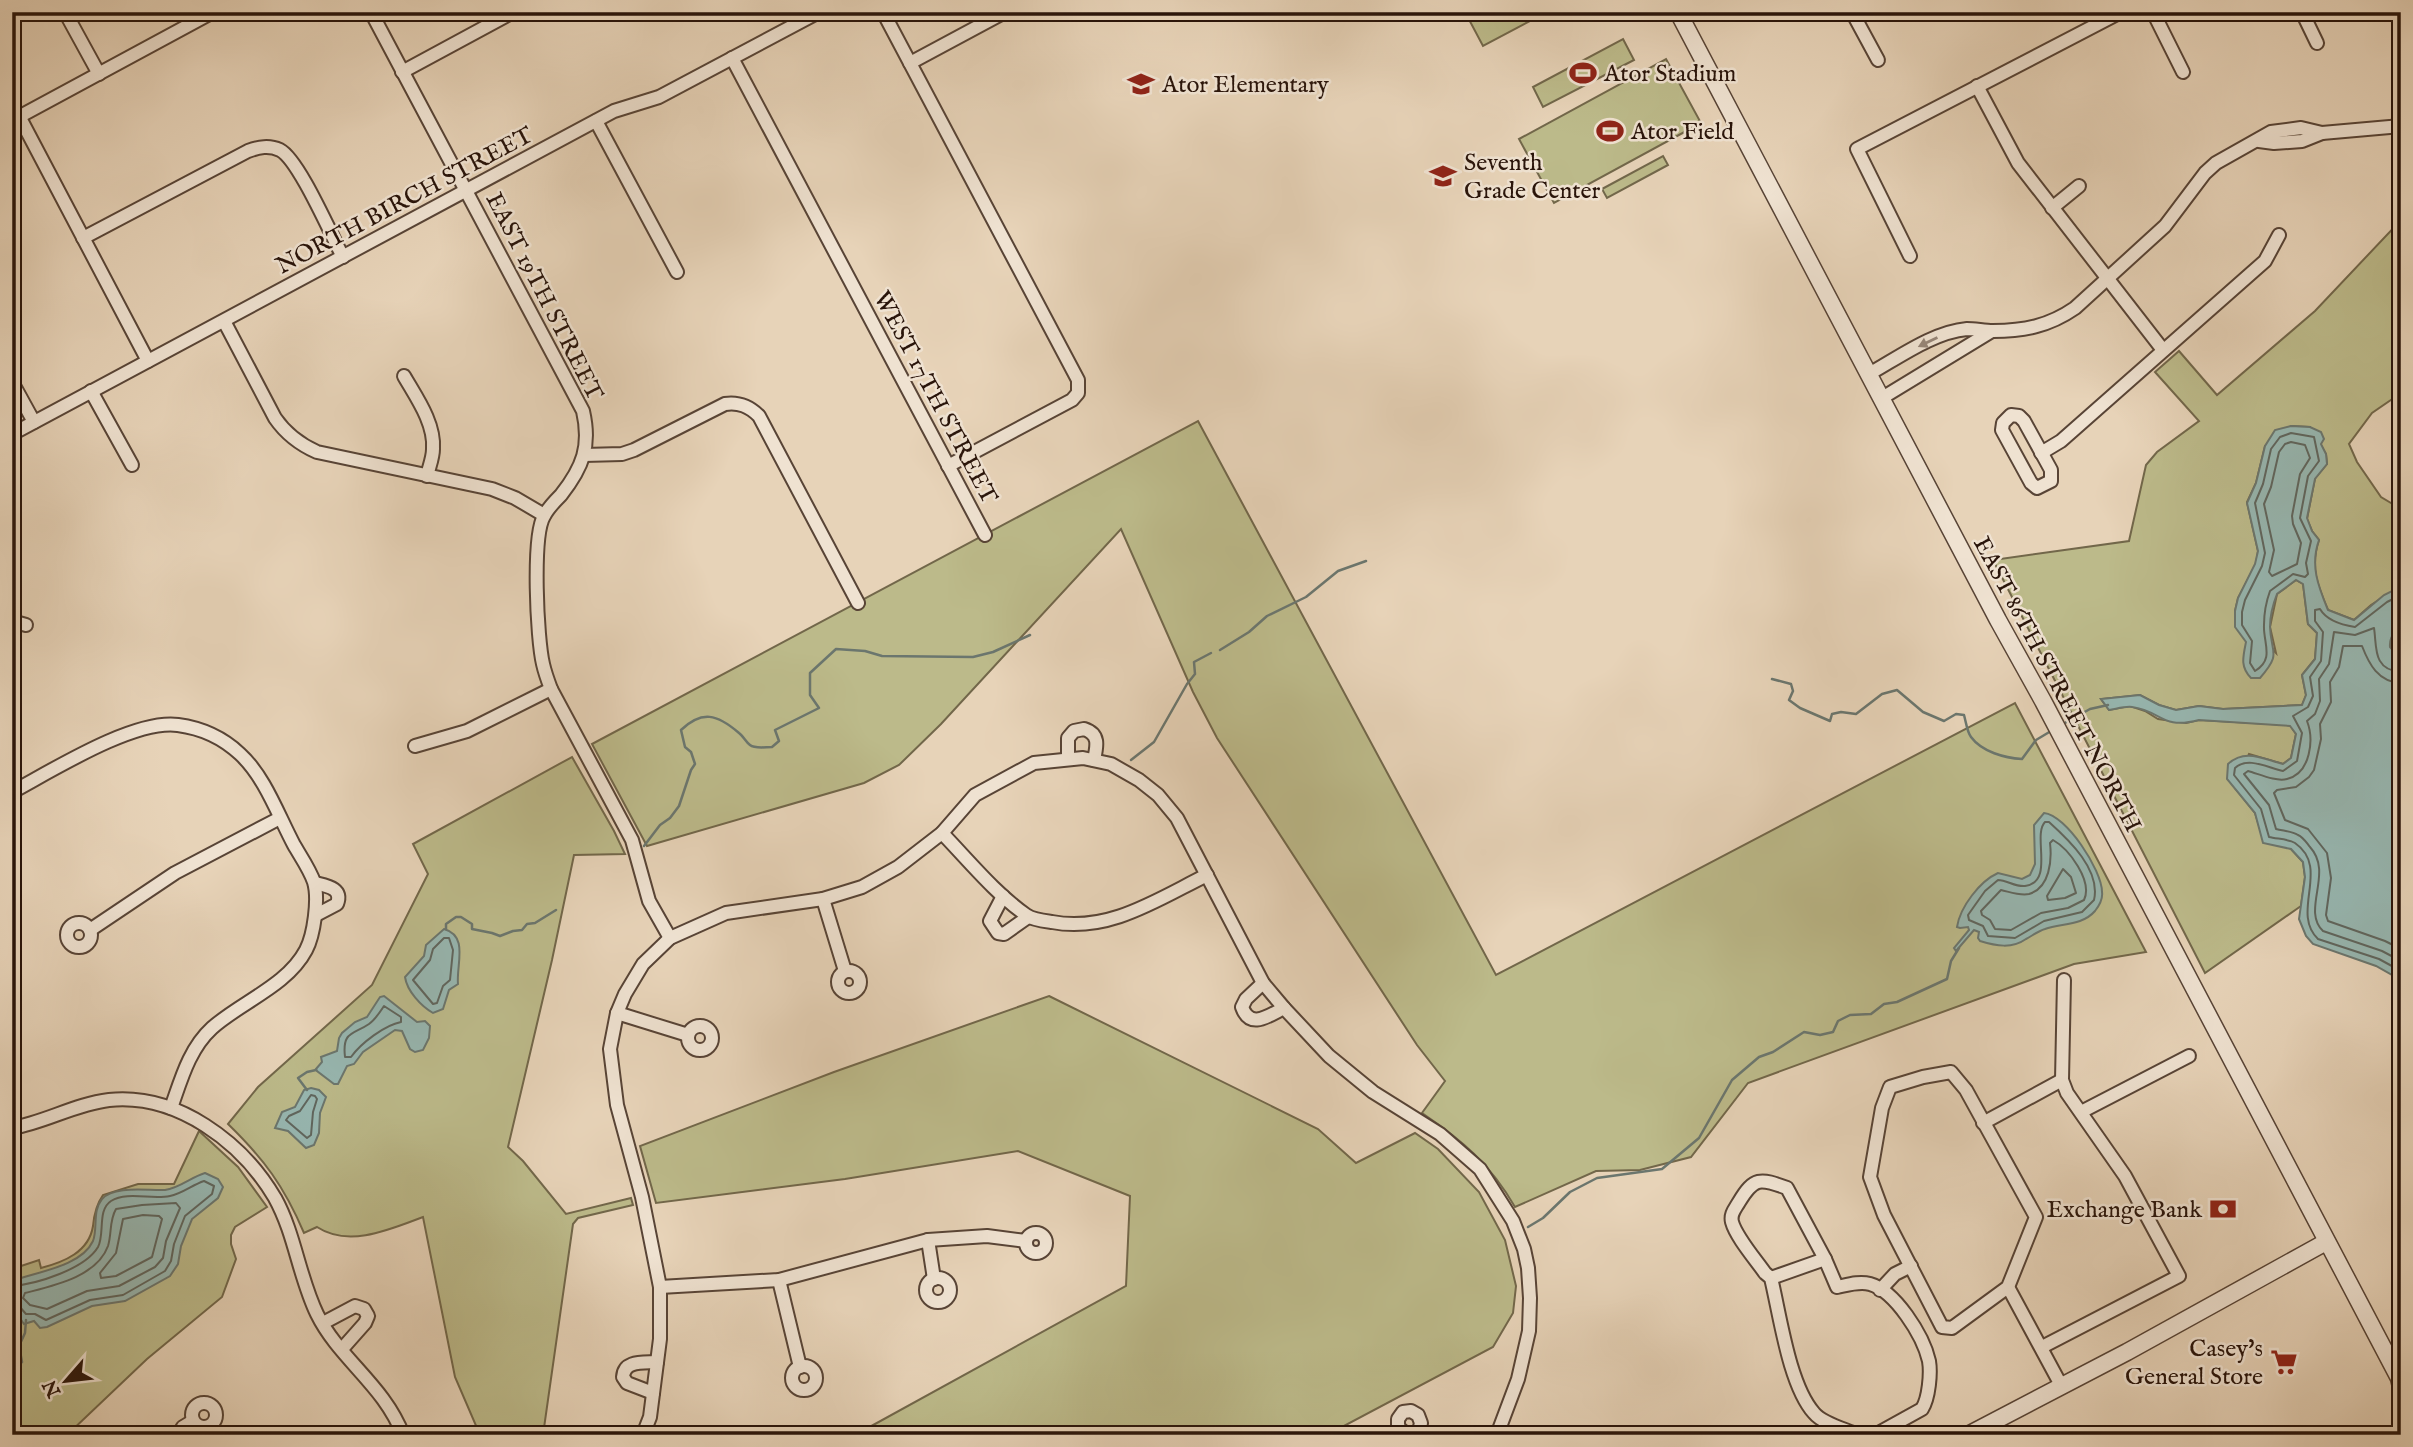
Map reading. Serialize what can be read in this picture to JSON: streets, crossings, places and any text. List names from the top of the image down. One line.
{"streets":{"street":["NORTH BIRCH STREET","EAST 19TH STREET","WEST 17TH STREET","EAST 86TH STREET NORTH"]},"crossings":[["NORTH BIRCH STREET","EAST 19TH STREET"],["NORTH BIRCH STREET","WEST 17TH STREET"]],"places":{"sports":["Ator Stadium","Ator Field"],"school or university":["Ator Elementary","Seventh Grade Center"],"bank":["Exchange Bank"],"supermarket":["Casey's General Store"]},"north":"bottom left"}
